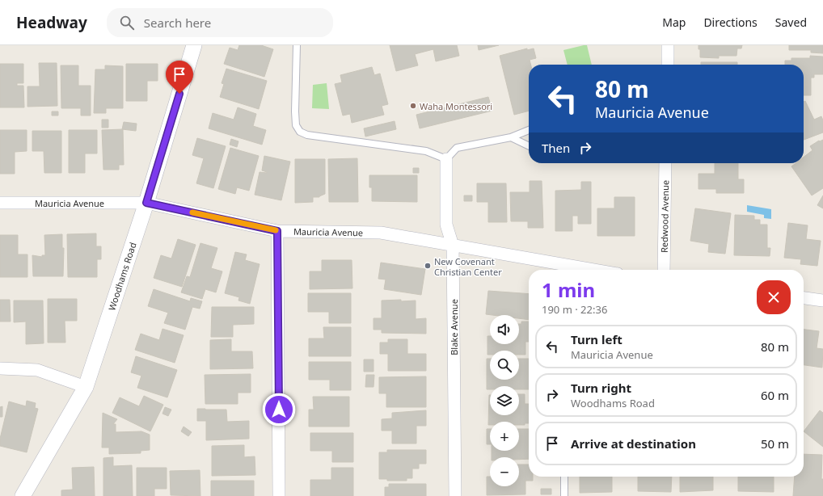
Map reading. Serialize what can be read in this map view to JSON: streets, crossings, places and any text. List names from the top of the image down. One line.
{"streets":{"street":["Mauricia Avenue","Redwood Avenue","Woodhams Road","Blake Avenue"]},"crossings":[["Mauricia Avenue","Woodhams Road"],["Mauricia Avenue","Blake Avenue"]],"places":["Waha Montessori","New Covenant Christian Center"],"page":{"header":"Headway","search":"Search here","nav":["Map","Directions","Saved"],"turn":["80 m","Mauricia Avenue"],"then":"Then","heading":["1 min","190 m · 22:36"],"map_buttons":["+","−"],"list":[{"name":"Turn left","note":"Mauricia Avenue","value":"80 m"},{"name":"Turn right","note":"Woodhams Road","value":"60 m"},{"name":"Arrive at destination","value":"50 m"}]}}
